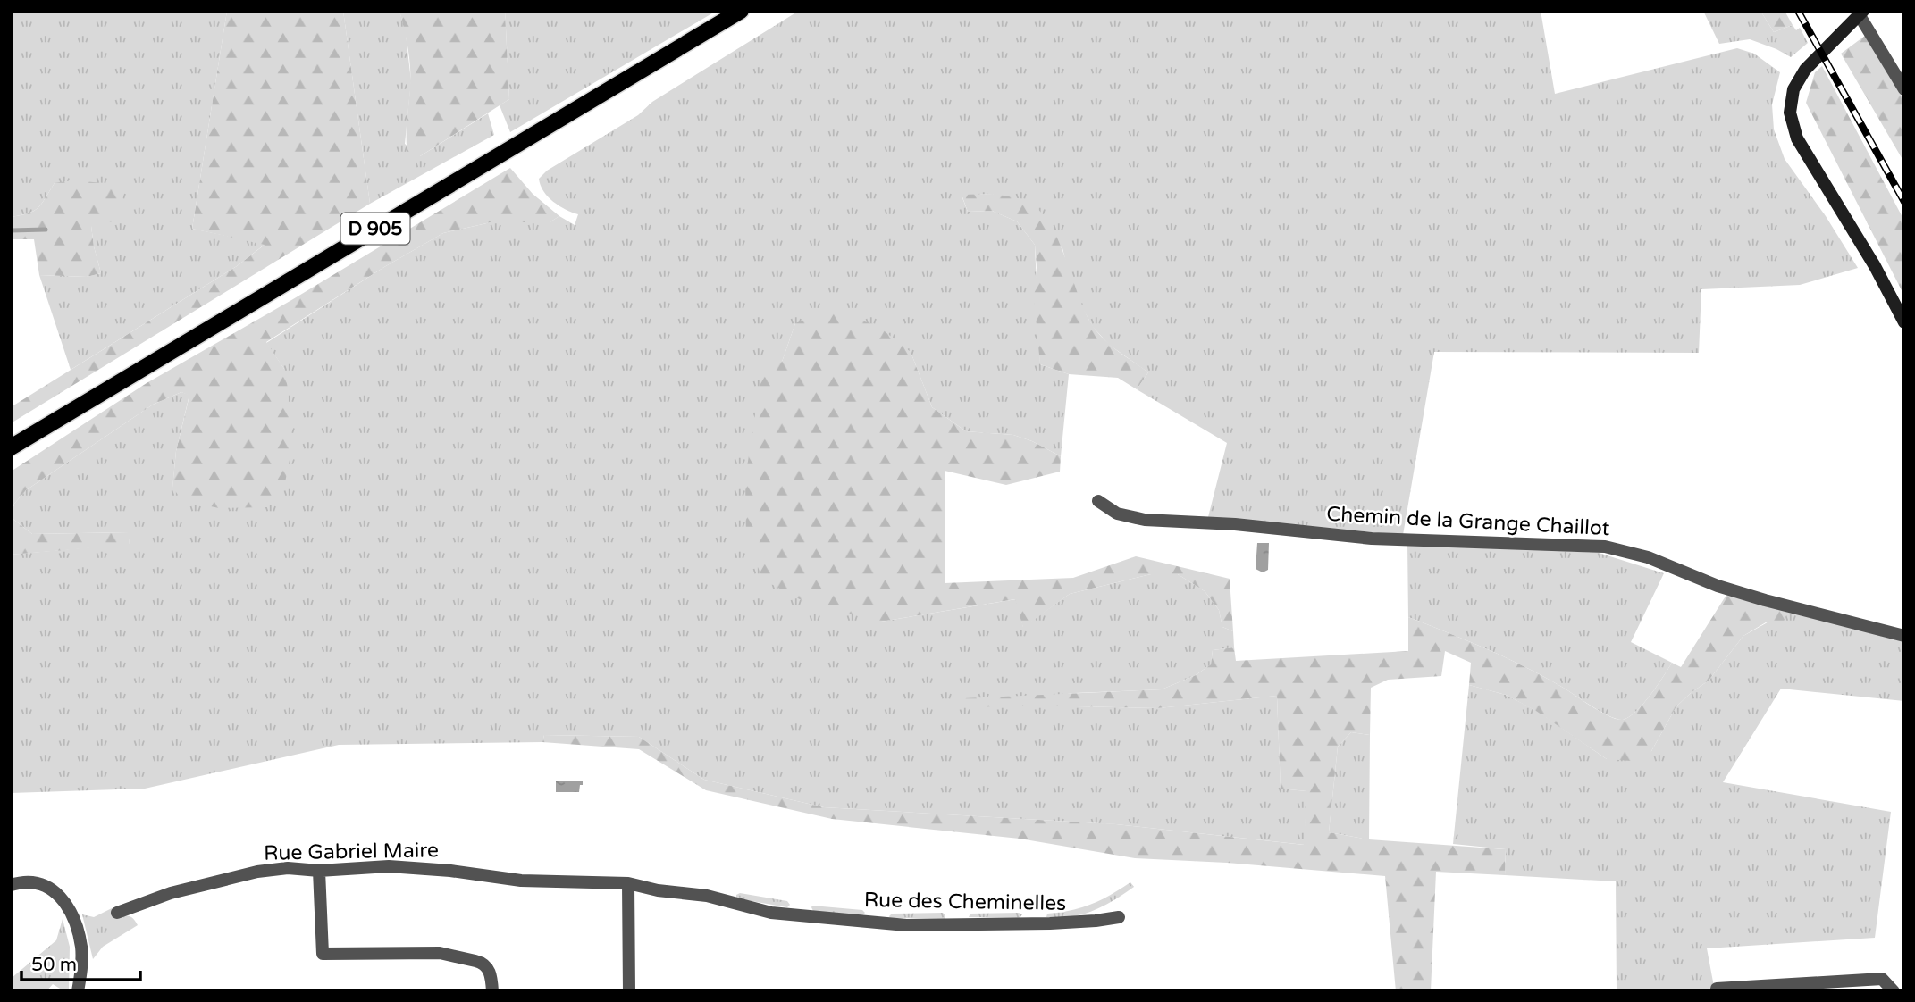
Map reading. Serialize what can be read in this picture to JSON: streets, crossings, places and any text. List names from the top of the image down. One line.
{"streets":{"main road":["D 905"],"street":["Chemin de la Grange Chaillot","Rue Gabriel Maire","Rue des Cheminelles"]},"crossings":[["Rue Gabriel Maire","Rue des Cheminelles"]],"scale_bar":"50 m"}
